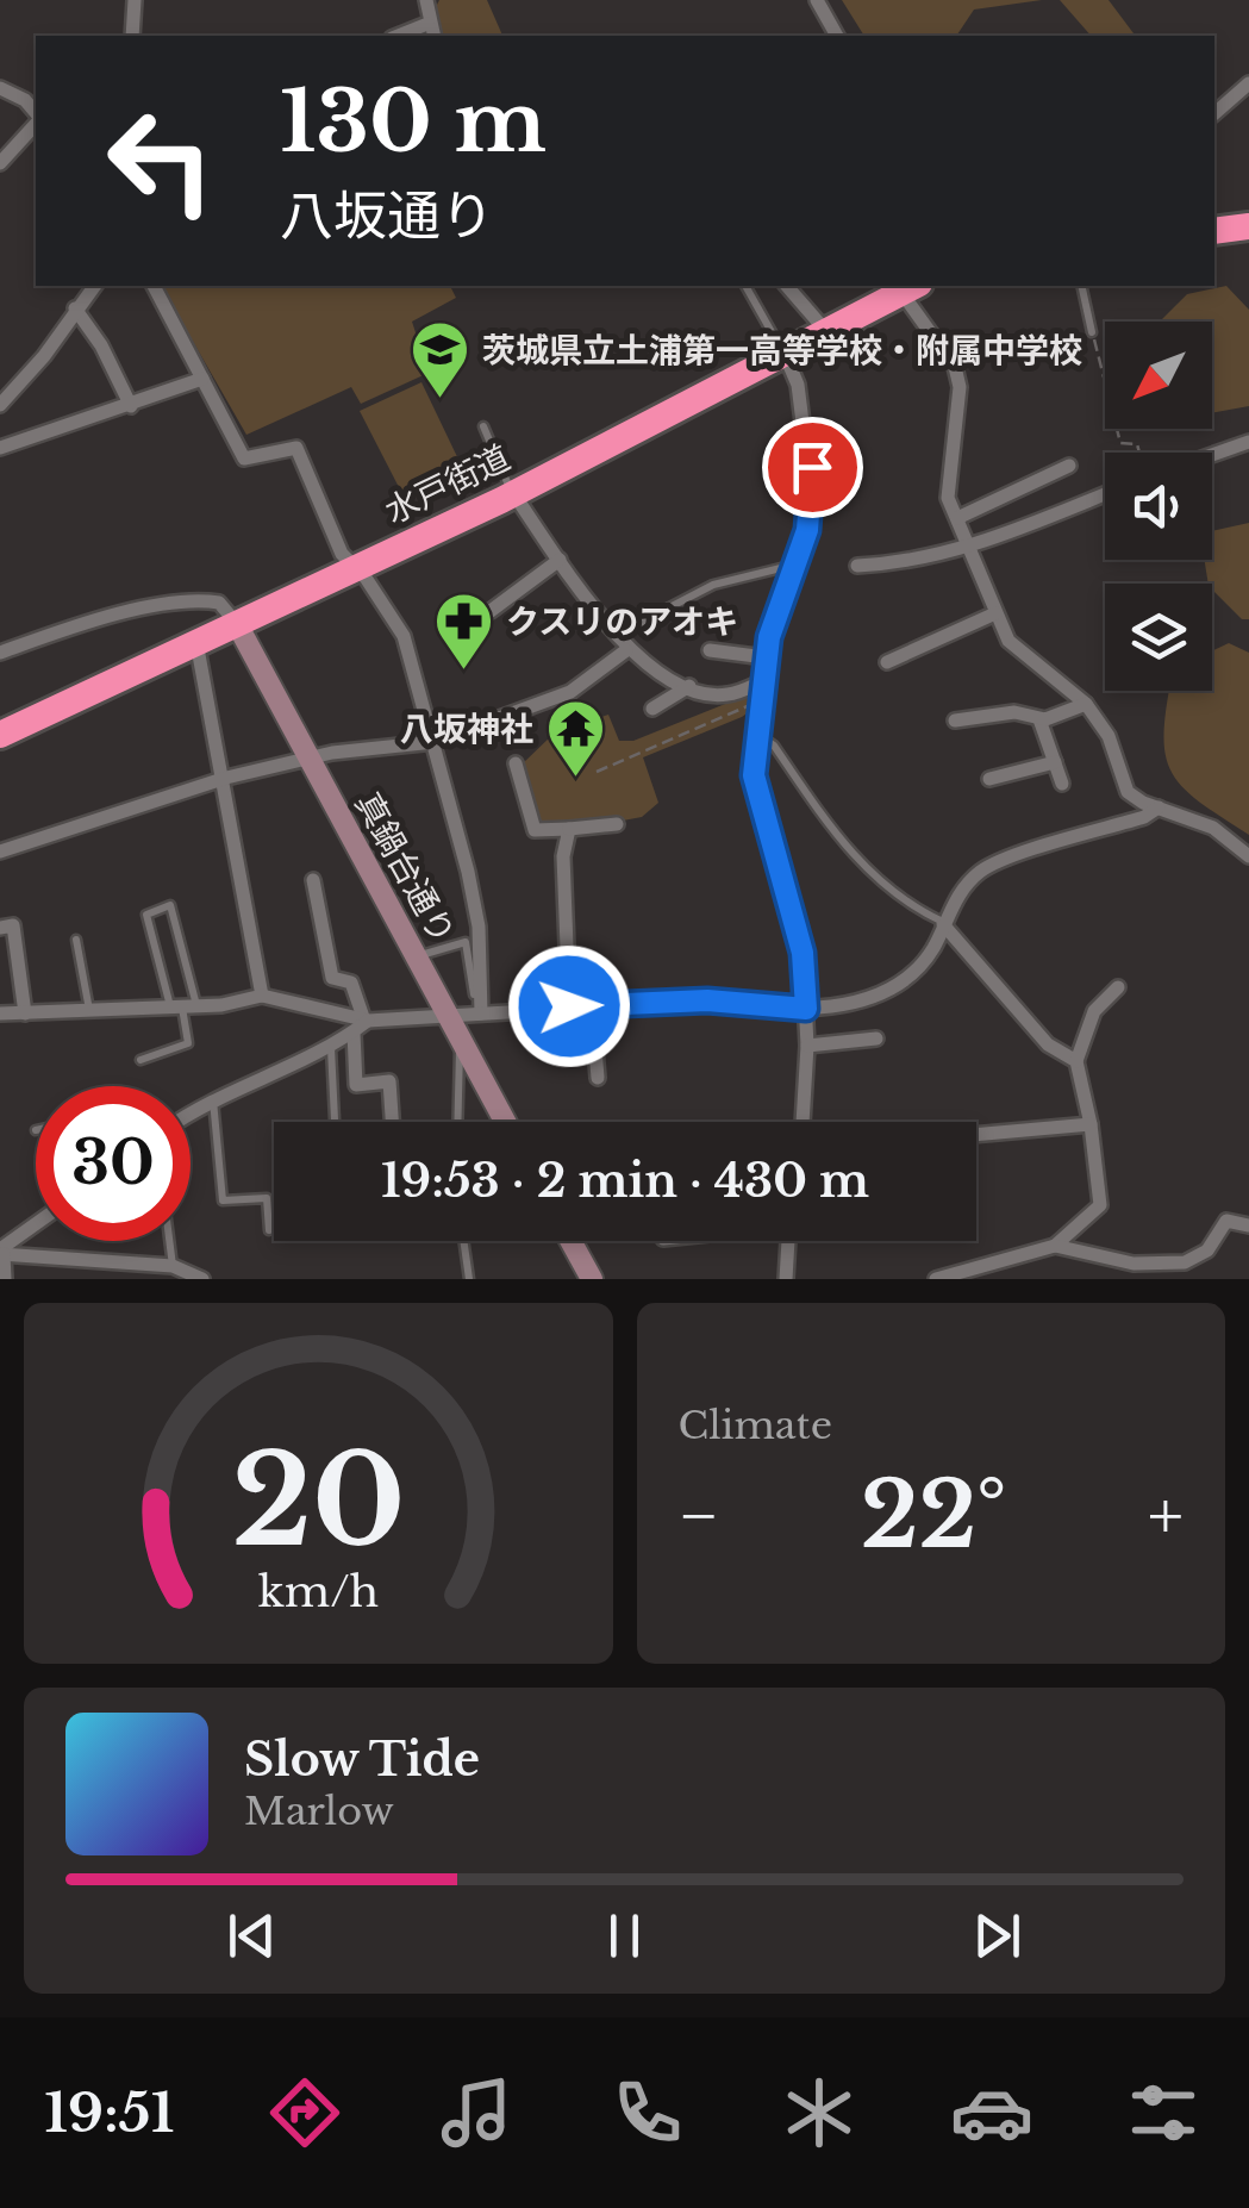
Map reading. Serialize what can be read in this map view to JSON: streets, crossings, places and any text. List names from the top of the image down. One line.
{"streets":{"highway":["水戸街道"],"street":["真鍋台通り"]},"crossings":[["水戸街道","真鍋台通り"]],"places":{"school or university":["茨城県立土浦第一高等学校・附属中学校"],"pharmacy":["クスリのアオキ"],"temple":["八坂神社"]},"north":"bottom left","page":{"turn":["130 m","八坂通り"],"limit":"30","trip":"19:53 · 2 min · 430 m","tile":"Climate","heat":["−","22°","+"],"song":["Slow Tide","Marlow"],"tabs":"19:51","gauge":["20","km/h"]}}
